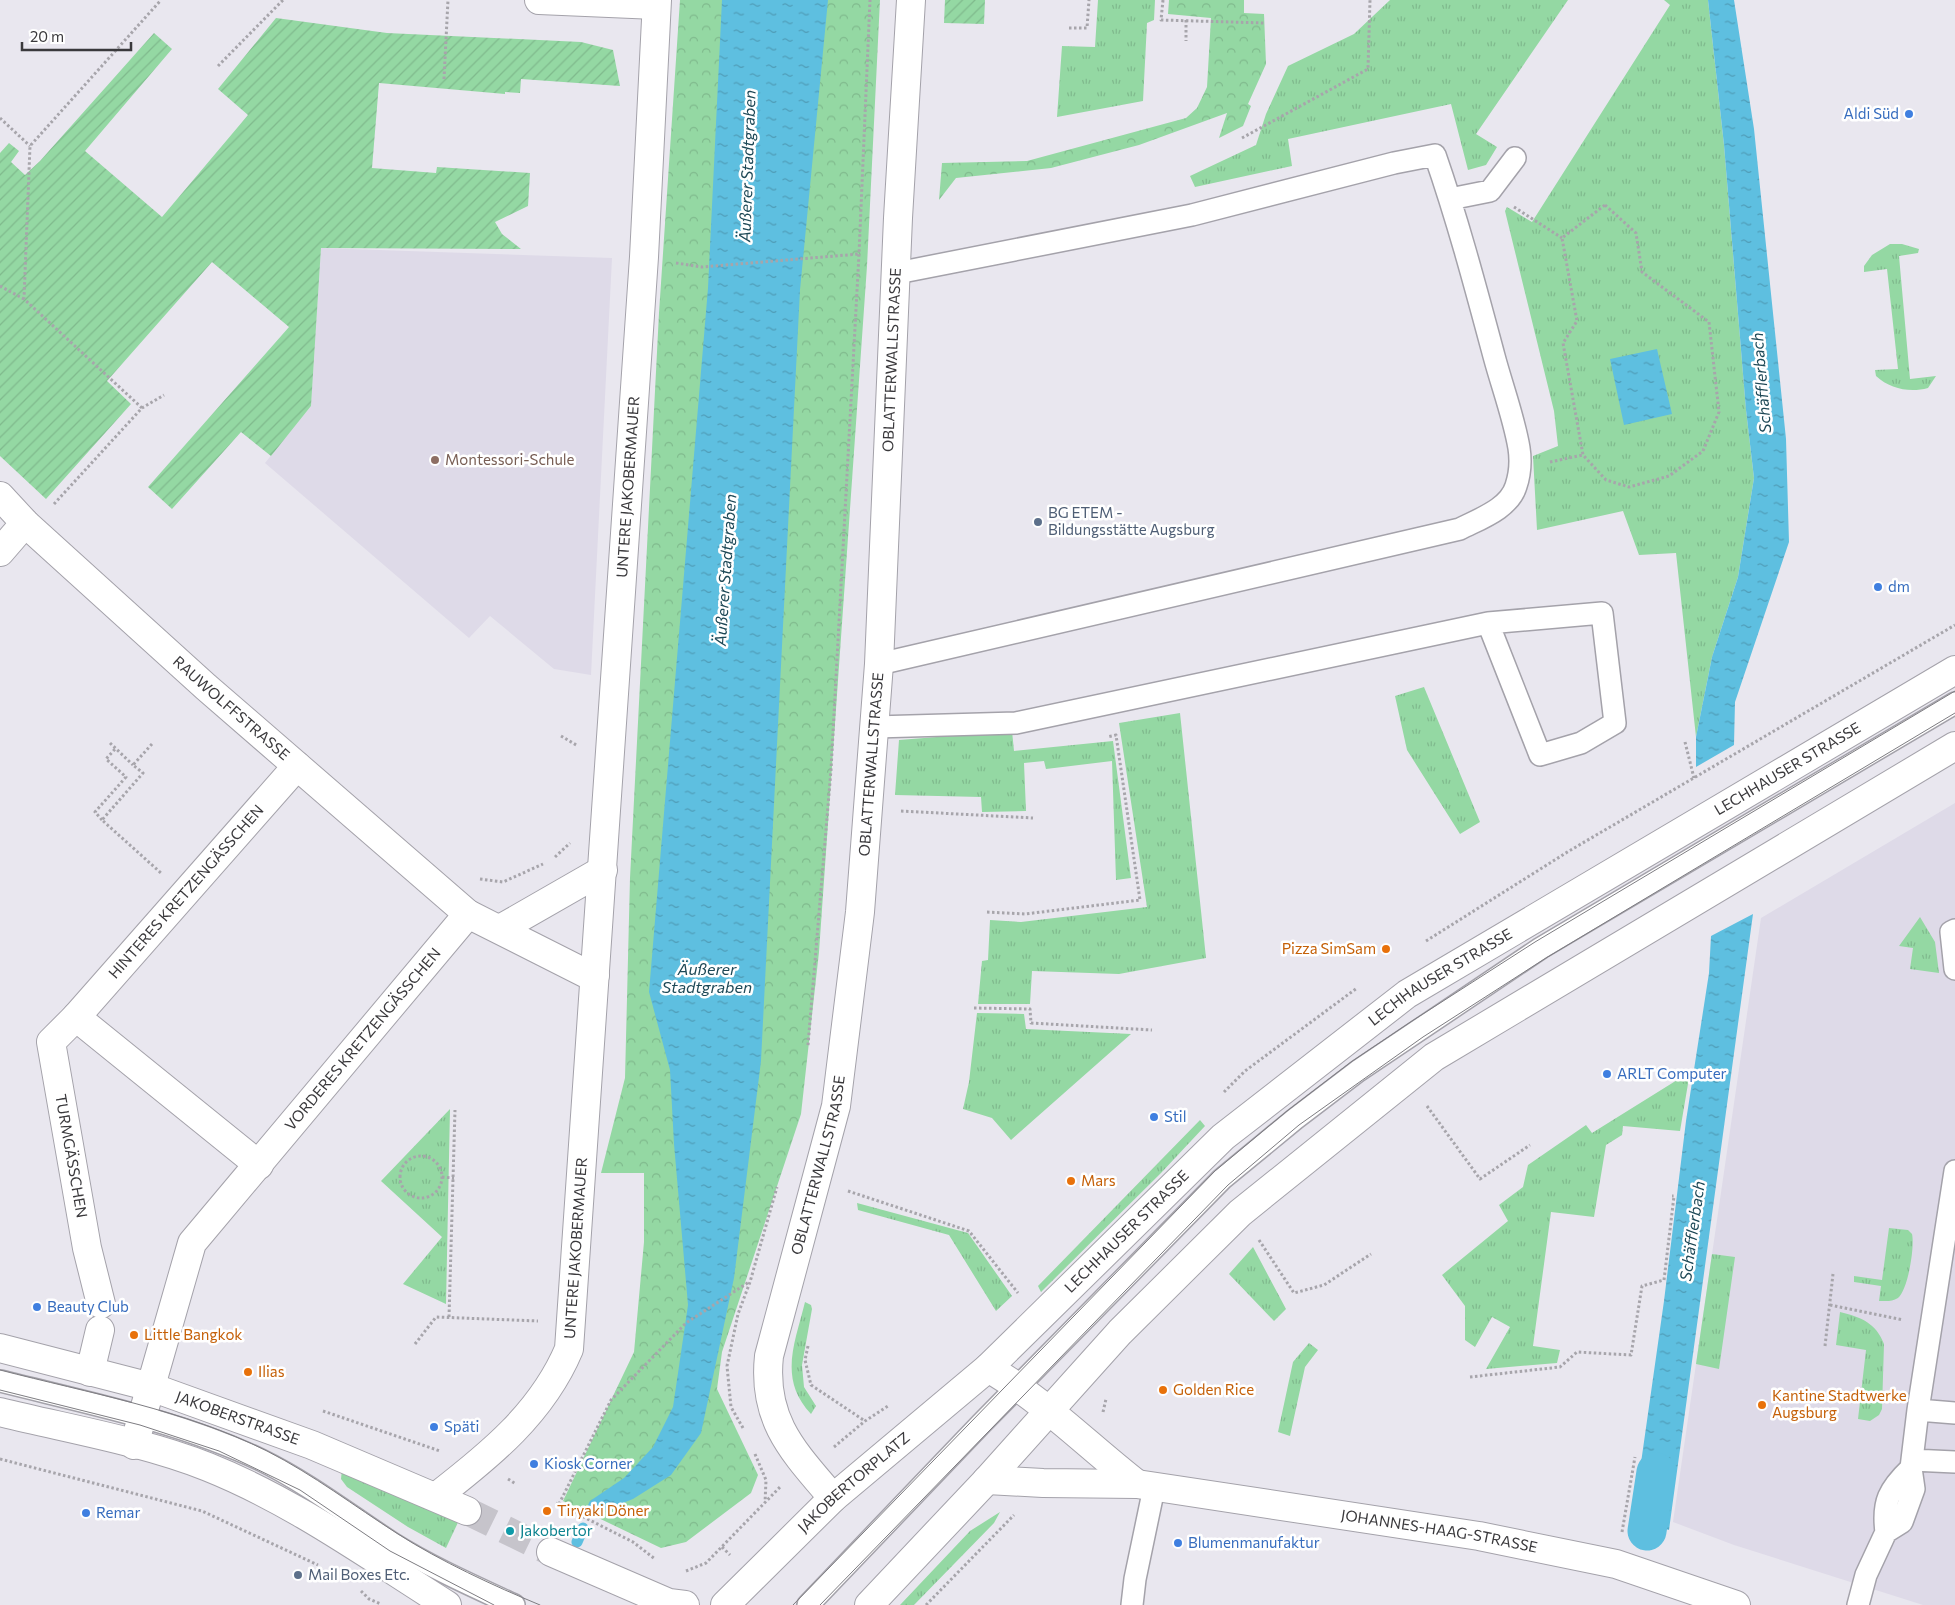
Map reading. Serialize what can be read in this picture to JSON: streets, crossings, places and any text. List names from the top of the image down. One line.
{"streets":{"street":["OBLATTERWALLSTRASSE","UNTERE JAKOBERMAUER","RAUWOLFFSTRASSE","LECHHAUSER STRASSE","HINTERES KRETZENGÄSSCHEN","VORDERES KRETZENGÄSSCHEN","TURMGÄSSCHEN","JAKOBERSTRASSE","JAKOBERTORPLATZ","JOHANNES-HAAG-STRASSE"]},"crossings":[["OBLATTERWALLSTRASSE","JAKOBERTORPLATZ"],["UNTERE JAKOBERMAUER","JAKOBERSTRASSE"],["RAUWOLFFSTRASSE","HINTERES KRETZENGÄSSCHEN"],["RAUWOLFFSTRASSE","VORDERES KRETZENGÄSSCHEN"],["LECHHAUSER STRASSE","JAKOBERTORPLATZ"],["HINTERES KRETZENGÄSSCHEN","TURMGÄSSCHEN"],["VORDERES KRETZENGÄSSCHEN","JAKOBERSTRASSE"],["TURMGÄSSCHEN","JAKOBERSTRASSE"]],"water":["Äußerer Stadtgraben","Schäfflerbach"],"places":["Aldi Süd","Montessori-Schule","BG ETEM - Bildungsstätte Augsburg","dm","Pizza SimSam","ARLT Computer","Stil","Mars","Beauty Club","Little Bangkok","Ilias","Golden Rice","Kantine Stadtwerke Augsburg","Späti","Kiosk Corner","Tiryaki Döner","Remar","Jakobertor","Blumenmanufaktur","Mail Boxes Etc."],"scale_bar":"20 m"}
